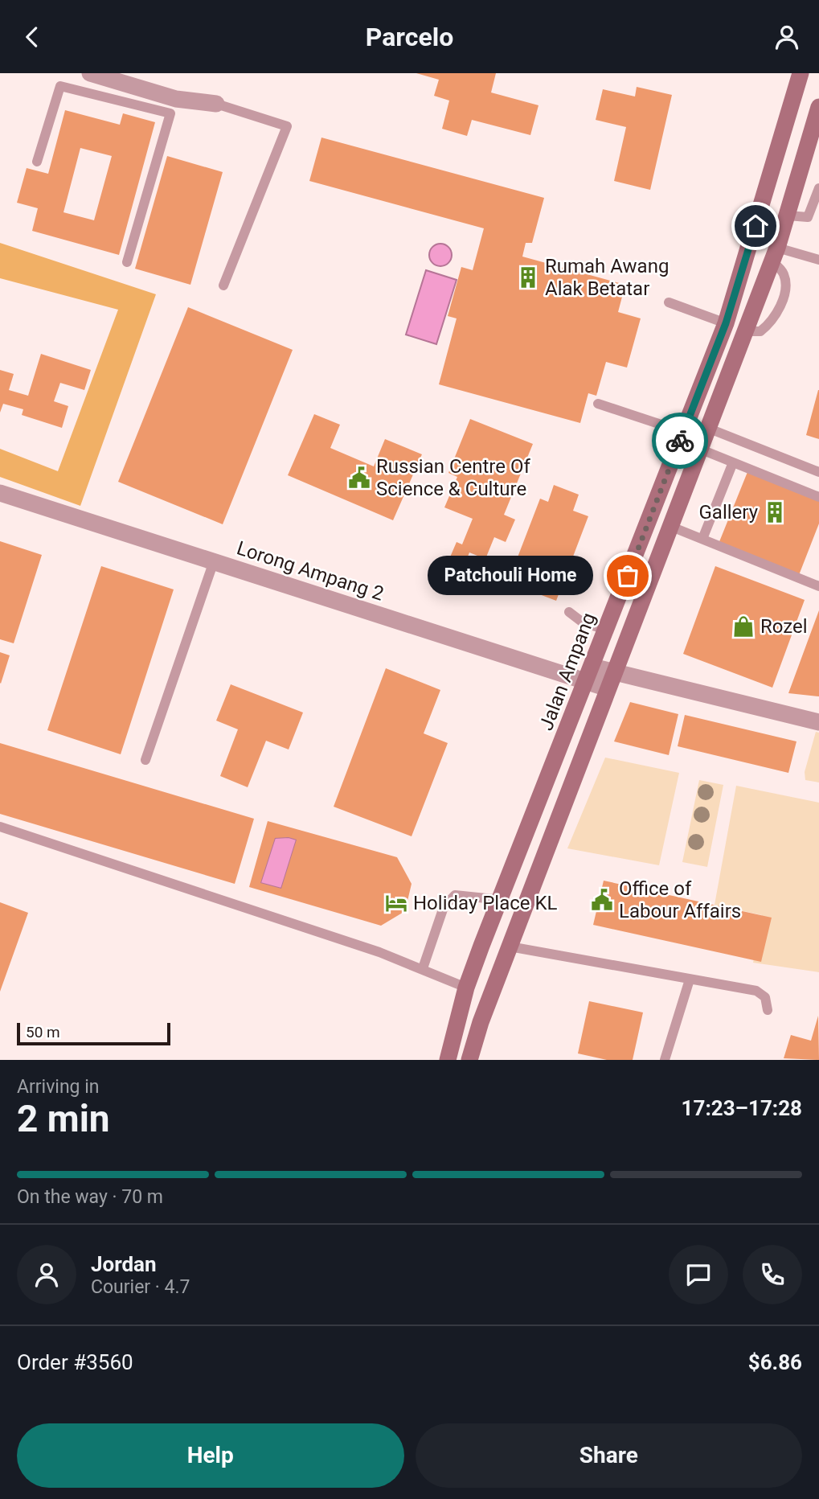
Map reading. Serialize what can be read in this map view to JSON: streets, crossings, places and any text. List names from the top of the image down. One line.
{"streets":{"main road":["Jalan Ampang"],"street":["Lorong Ampang 2"]},"crossings":[["Lorong Ampang 2","Jalan Ampang"]],"places":{"building":["Rumah Awang Alak Betatar","Gallery"],"public building":["Russian Centre Of Science & Culture","Office of Labour Affairs"],"other":["Patchouli Home"],"shop":["Rozel"],"hotel":["Holiday Place KL"]},"scale_bar":"50 m","page":{"header":"Parcelo","bubble":"Patchouli Home","scale":"50 m","heading":["2 min","Arriving in","17:23–17:28"],"panel":["Jordan","Courier · 4.7","Order #3560","$6.86"],"bar":"On the way · 70 m","buttons":["Help","Share"]}}
